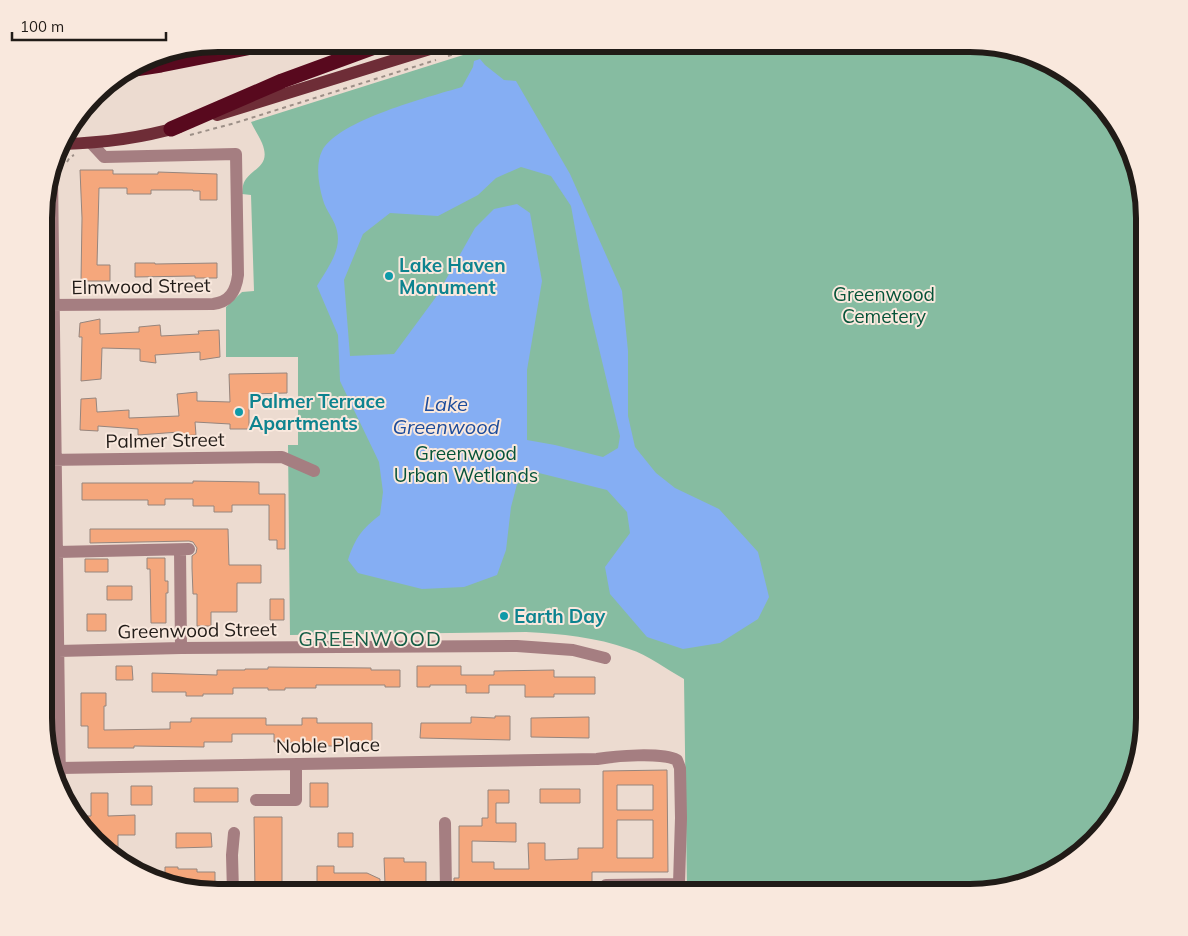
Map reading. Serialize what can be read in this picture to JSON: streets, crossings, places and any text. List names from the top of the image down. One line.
{"streets":{"street":["Elmwood Street","Palmer Street","Greenwood Street","Noble Place"]},"districts":["GREENWOOD"],"water":["Lake Greenwood"],"parks":["Greenwood Cemetery","Greenwood Urban Wetlands"],"places":["Lake Haven Monument","Palmer Terrace Apartments","Earth Day"],"scale_bar":"100 m"}
